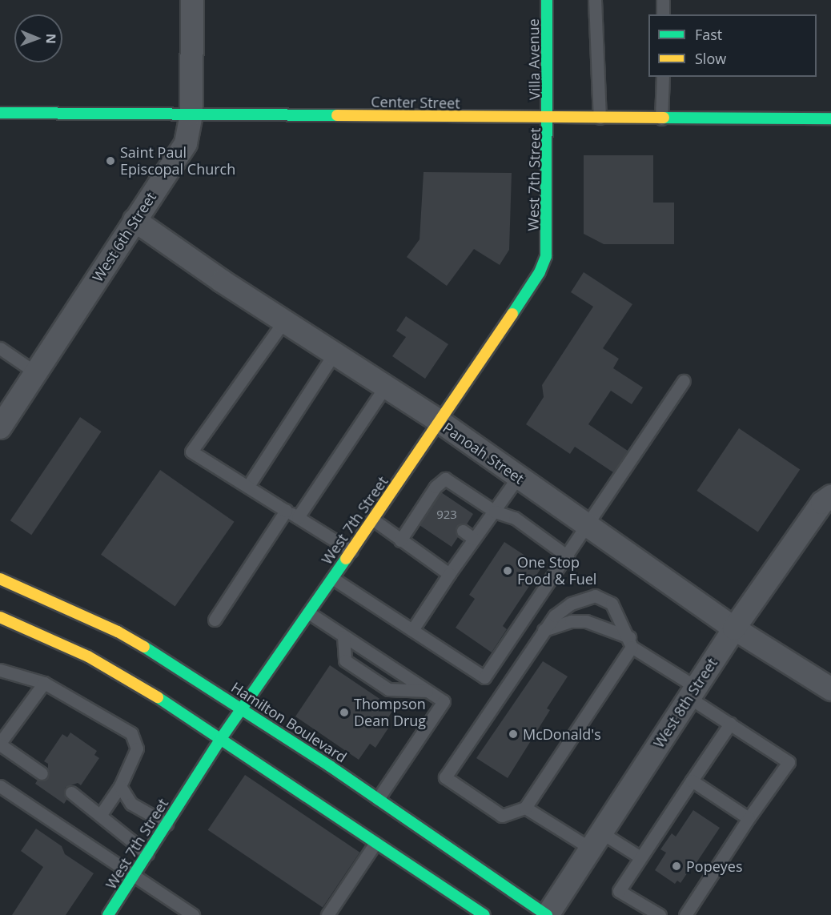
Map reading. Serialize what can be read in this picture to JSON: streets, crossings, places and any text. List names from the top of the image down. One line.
{"streets":{"main road":["Villa Avenue","Center Street","West 7th Street","Hamilton Boulevard"],"street":["West 6th Street","Panoah Street","West 8th Street"]},"crossings":[["Villa Avenue","Center Street"],["Villa Avenue","West 7th Street"],["Center Street","West 7th Street"],["Center Street","West 6th Street"],["West 7th Street","Panoah Street"],["West 7th Street","Hamilton Boulevard"],["West 6th Street","Panoah Street"],["Panoah Street","West 8th Street"],["West 8th Street","Hamilton Boulevard"]],"places":["Saint Paul Episcopal Church","One Stop Food & Fuel","Thompson Dean Drug","McDonald's","Popeyes"],"house_numbers":["923"],"legend":["Fast","Slow"],"north":"right"}
